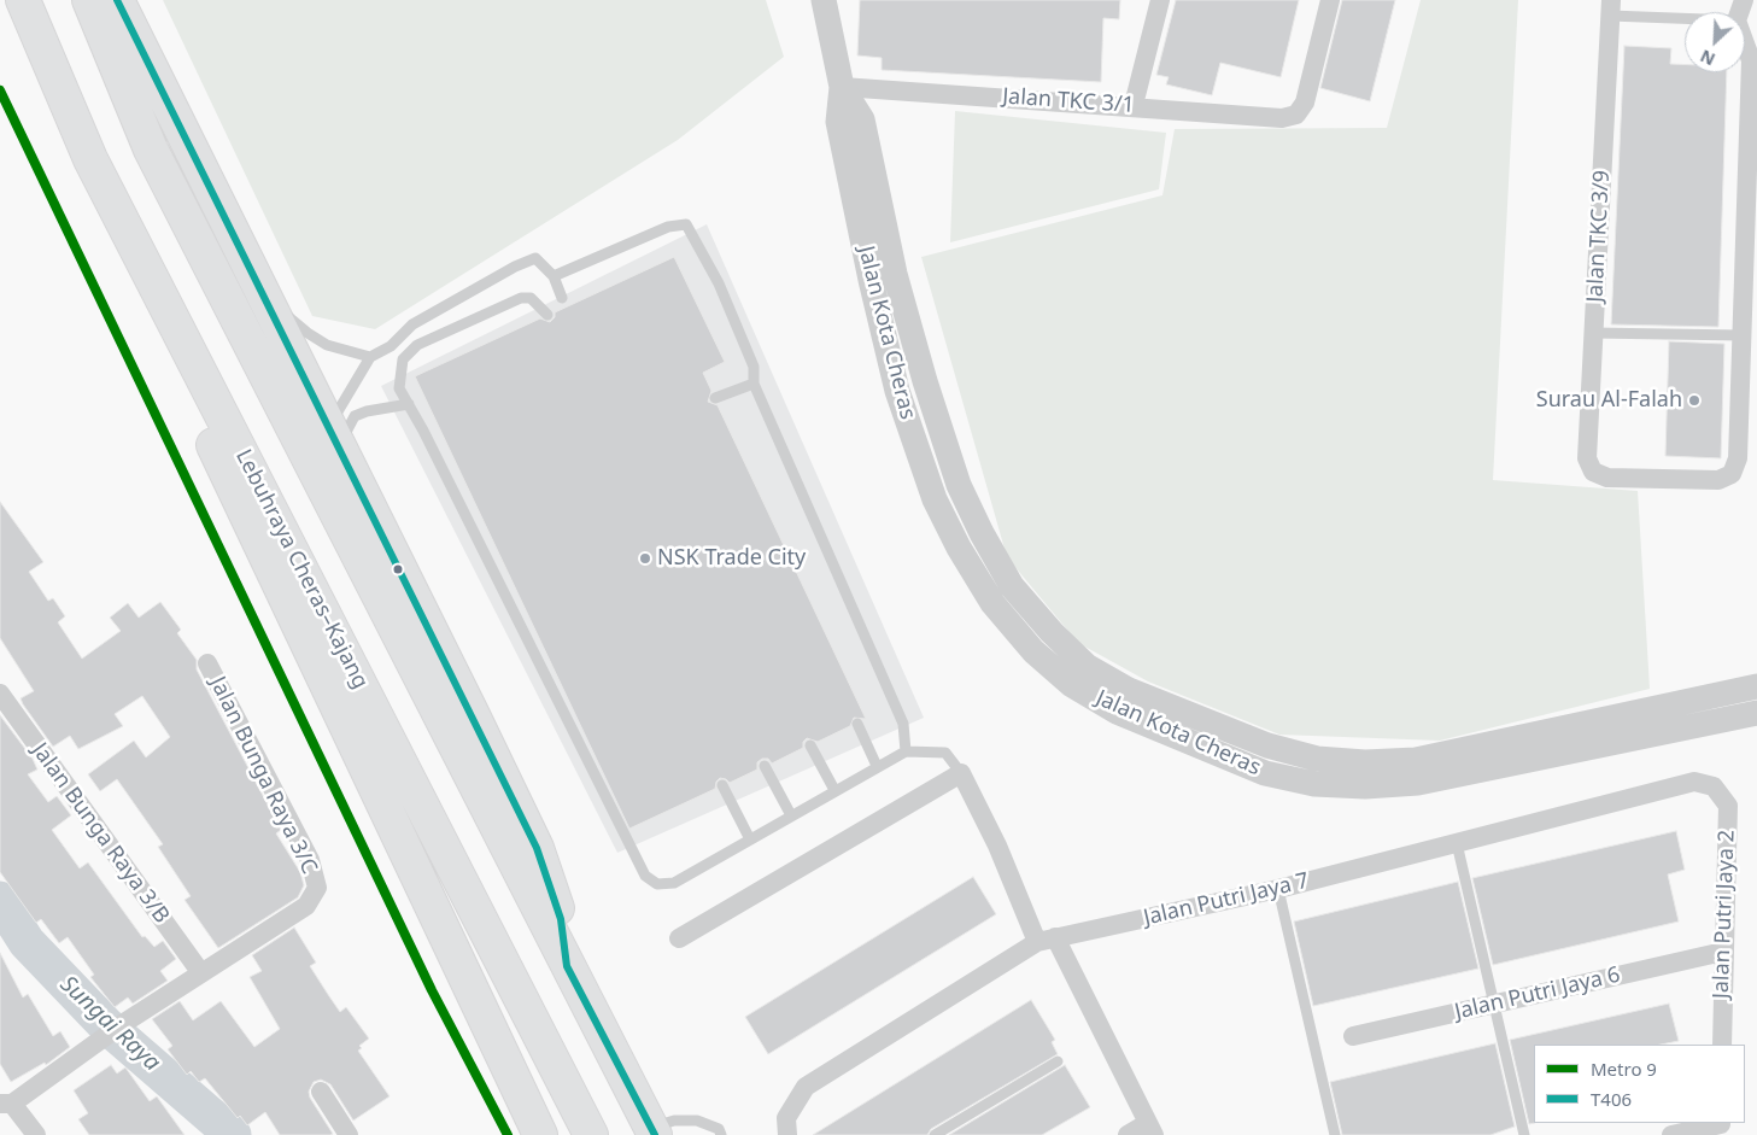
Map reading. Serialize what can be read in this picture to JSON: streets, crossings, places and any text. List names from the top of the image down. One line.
{"streets":{"highway":["Lebuhraya Cheras–Kajang"],"street":["Jalan TKC 3/1","Jalan TKC 3/9","Jalan Kota Cheras","Jalan Bunga Raya 3/C","Jalan Bunga Raya 3/B","Jalan Putri Jaya 7","Jalan Putri Jaya 2","Jalan Putri Jaya 6"]},"crossings":[["Jalan TKC 3/1","Jalan Kota Cheras"],["Jalan Bunga Raya 3/C","Jalan Bunga Raya 3/B"],["Jalan Putri Jaya 7","Jalan Putri Jaya 2"],["Jalan Putri Jaya 2","Jalan Putri Jaya 6"]],"water":["Sungai Raya"],"places":["Surau Al-Falah","NSK Trade City"],"lines":["transit line T406","metro line 9"],"legend":["Metro 9","T406"],"north":"bottom left"}
